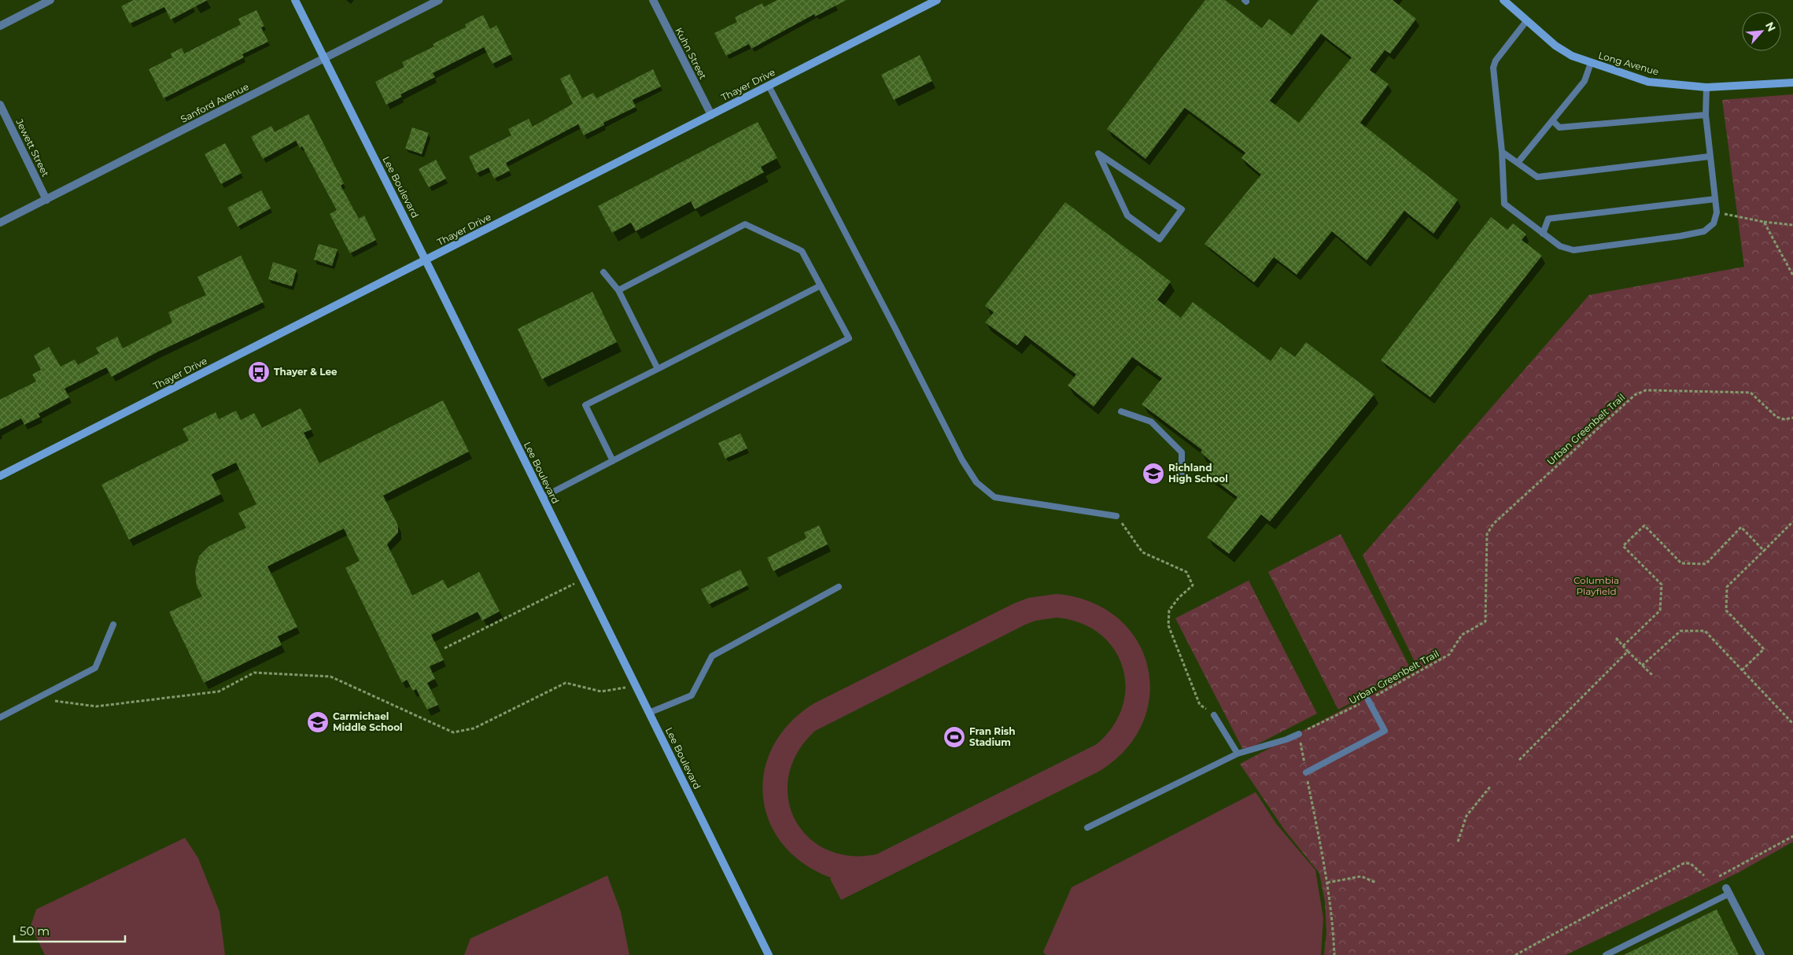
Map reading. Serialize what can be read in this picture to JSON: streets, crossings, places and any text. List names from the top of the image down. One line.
{"streets":{"street":["Kuhn Street","Long Avenue","Thayer Drive","Sanford Avenue","Jewett Street","Lee Boulevard"],"path":["Urban Greenbelt Trail"]},"crossings":[["Kuhn Street","Thayer Drive"],["Thayer Drive","Lee Boulevard"],["Sanford Avenue","Jewett Street"],["Sanford Avenue","Lee Boulevard"]],"parks":["Columbia Playfield"],"places":{"bus stop":["Thayer & Lee"],"school or university":["Richland High School","Carmichael Middle School"],"sports":["Fran Rish Stadium"]},"scale_bar":"50 m","north":"top right"}
